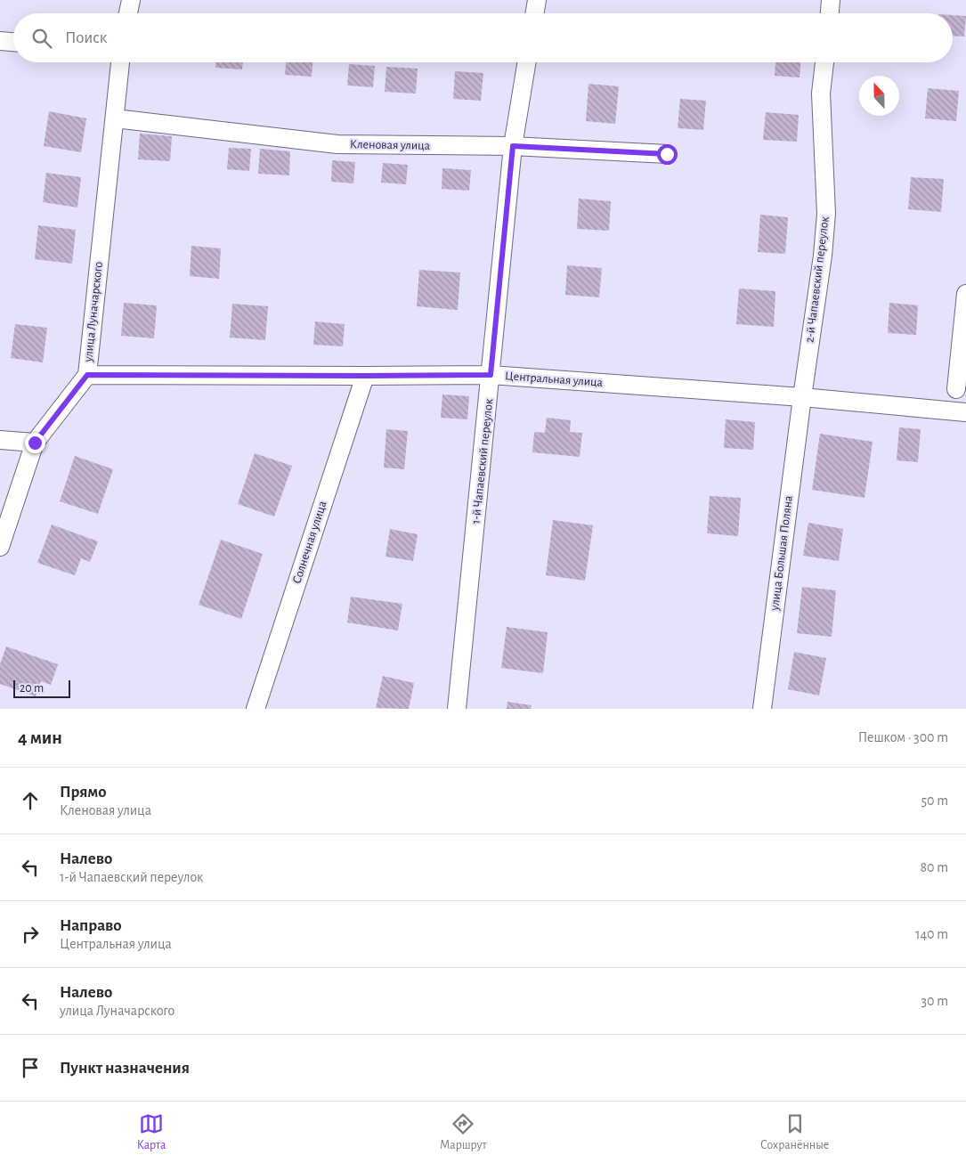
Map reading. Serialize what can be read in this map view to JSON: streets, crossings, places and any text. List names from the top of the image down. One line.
{"streets":{"street":["Кленовая улица","2-й Чапаевский переулок","улица Луначарского","Центральная улица","1-й Чапаевский переулок","Солнечная улица","улица Большая Поляна"]},"crossings":[["Кленовая улица","улица Луначарского"],["Кленовая улица","1-й Чапаевский переулок"],["2-й Чапаевский переулок","Центральная улица"],["2-й Чапаевский переулок","улица Большая Поляна"],["улица Луначарского","Центральная улица"],["Центральная улица","1-й Чапаевский переулок"],["Центральная улица","Солнечная улица"],["Центральная улица","улица Большая Поляна"]],"scale_bar":"20 m","north":"top","page":{"search":"Поиск","scale":"20 m","heading":["4 мин","Пешком · 300 m"],"list":[["Прямо","Кленовая улица","50 m"],["Налево","1-й Чапаевский переулок","80 m"],["Направо","Центральная улица","140 m"],["Налево","улица Луначарского","30 m"],"Пункт назначения"],"nav":["Карта","Маршрут","Сохранённые"]}}
